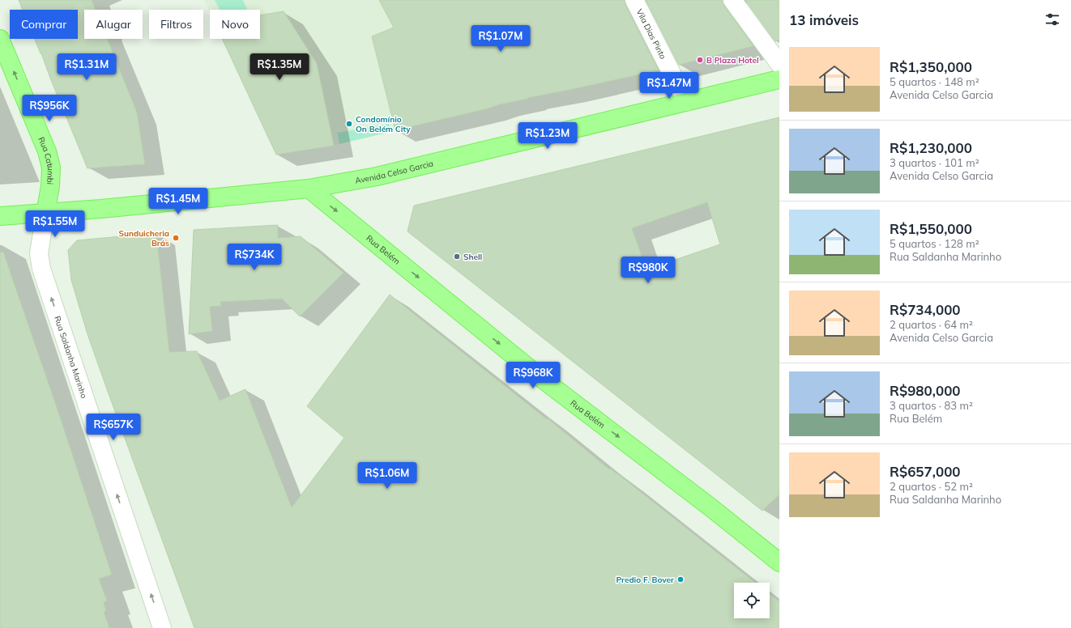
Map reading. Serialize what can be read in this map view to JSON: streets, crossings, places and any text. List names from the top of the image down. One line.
{"streets":{"main road":["Rua Catumbi","Avenida Celso Garcia","Rua Belém"],"street":["Vila Dias Pinto","Rua Saldanha Marinho"]},"crossings":[["Vila Dias Pinto","Avenida Celso Garcia"],["Rua Catumbi","Avenida Celso Garcia"],["Rua Catumbi","Rua Saldanha Marinho"],["Avenida Celso Garcia","Rua Belém"],["Avenida Celso Garcia","Rua Saldanha Marinho"]],"one_way":["Rua Catumbi","Rua Belém","Rua Saldanha Marinho"],"places":["B Plaza Hotel","Condomínio On Belém City","Sunduicheria Brás","Shell","Predio F. Bover"],"page":{"heading":"13 imóveis","chip":["Comprar","Alugar","Filtros","Novo"],"price":["R$1.07M","R$1.31M","R$1.35M","R$1.47M","R$956K","R$1.23M","R$1.45M","R$1.55M","R$734K","R$980K","R$968K","R$657K","R$1.06M"],"list":[{"name":"R$1,350,000","note":"5 quartos · 148 m² · Avenida Celso Garcia"},{"name":"R$1,230,000","note":"3 quartos · 101 m² · Avenida Celso Garcia"},{"name":"R$1,550,000","note":"5 quartos · 128 m² · Rua Saldanha Marinho"},{"name":"R$734,000","note":"2 quartos · 64 m² · Avenida Celso Garcia"},{"name":"R$980,000","note":"3 quartos · 83 m² · Rua Belém"},{"name":"R$657,000","note":"2 quartos · 52 m² · Rua Saldanha Marinho"}]}}
